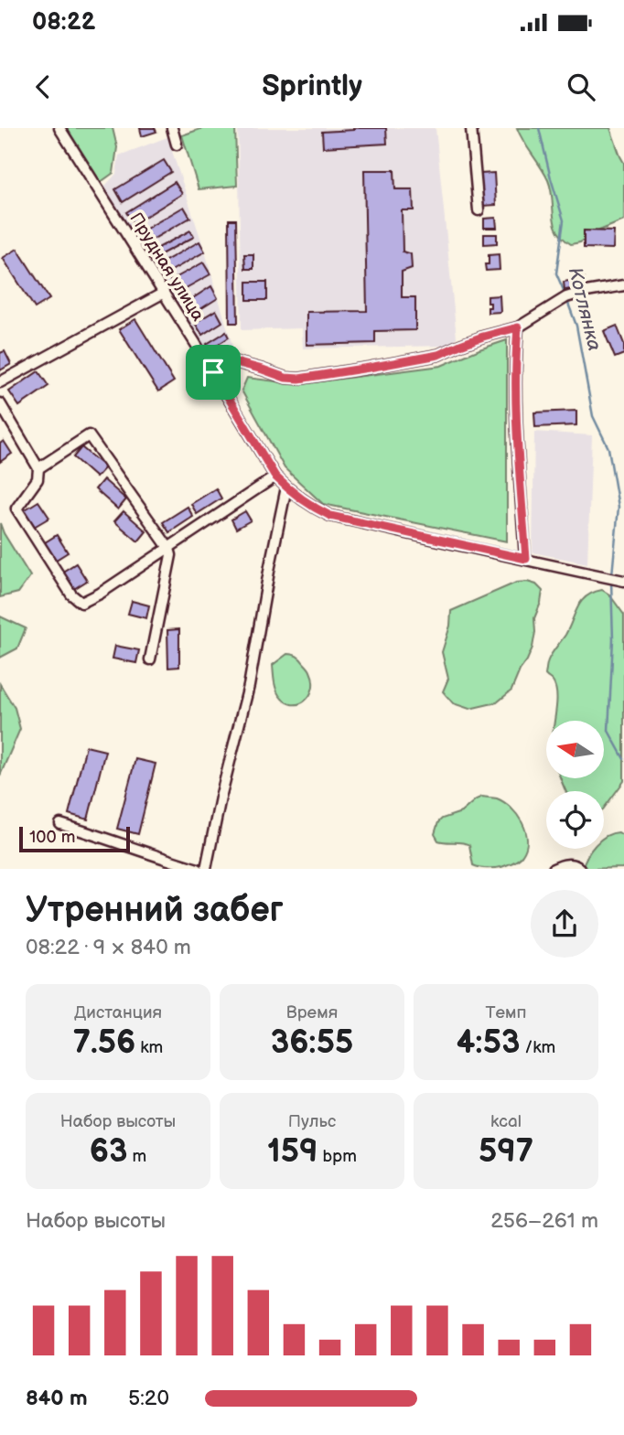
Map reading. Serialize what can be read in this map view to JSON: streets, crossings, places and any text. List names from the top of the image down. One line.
{"streets":{"street":["Прудная улица"]},"water":["Котлянка"],"scale_bar":"100 m","north":"left","page":{"status":"08:22","header":"Sprintly","scale":"100 m","heading":["Утренний забег","08:22 · 9 × 840 m"],"stats":[["Дистанция","7.56 km"],["Время","36:55"],["Темп","4:53 /km"],["Набор высоты","63 m"],["Пульс","159 bpm"],["kcal","597"]],"chart":["Набор высоты","256–261 m"],"list":[{"name":"840 m","note":"5:20"}]}}
